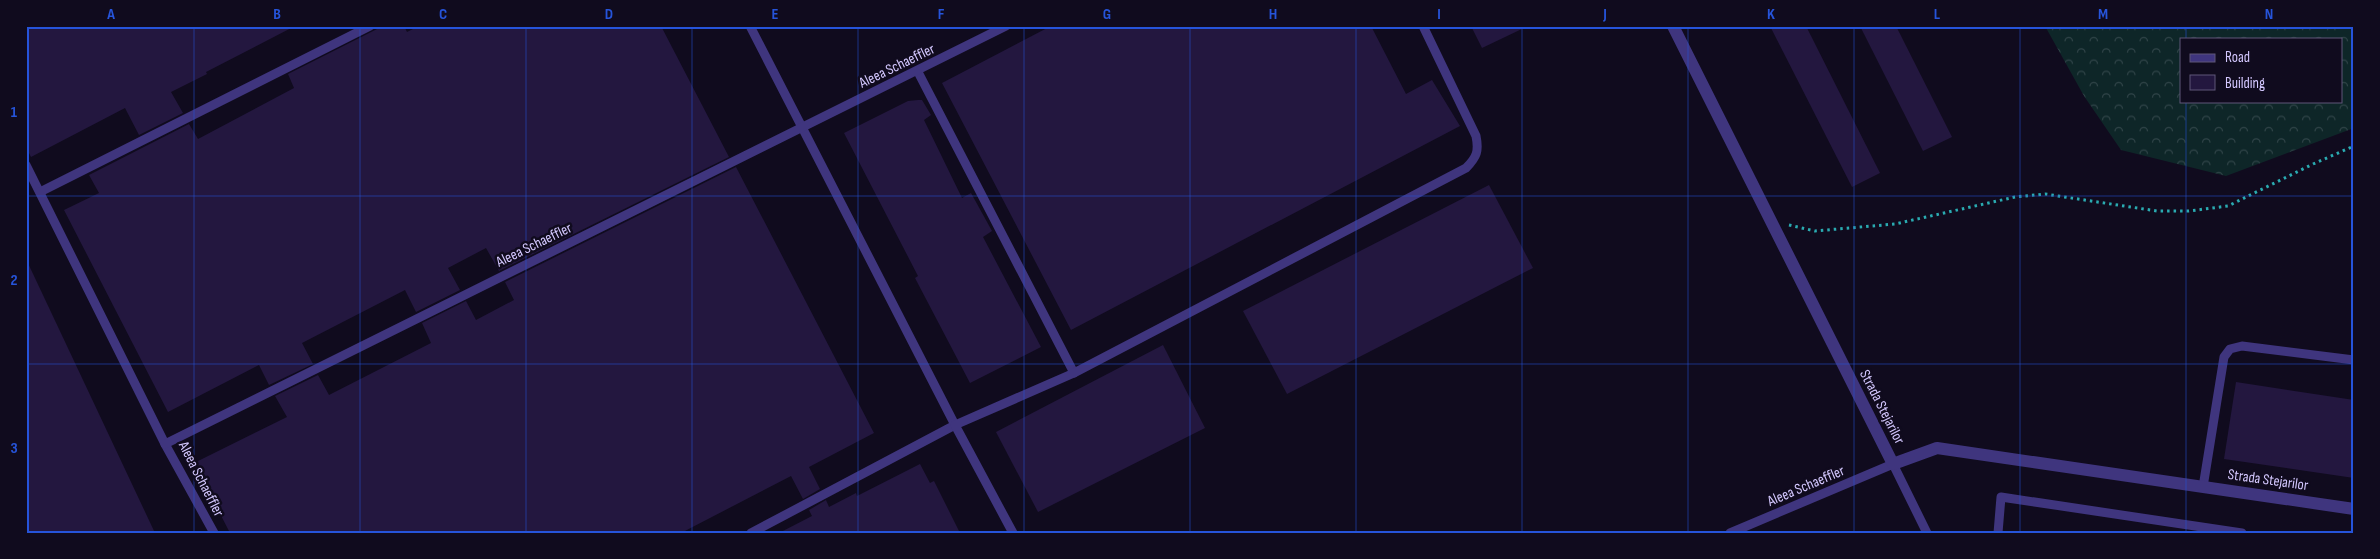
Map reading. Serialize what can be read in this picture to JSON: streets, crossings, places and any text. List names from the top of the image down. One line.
{"streets":{"street":["Strada Stejarilor"],"lane":["Aleea Schaeffler"]},"crossings":[["Aleea Schaeffler","Strada Stejarilor"]],"legend":["Road","Building"],"grid":{"columns":["A","B","C","D","E","F","G","H","I","J","K","L","M","N"],"rows":["1","2","3"]}}
